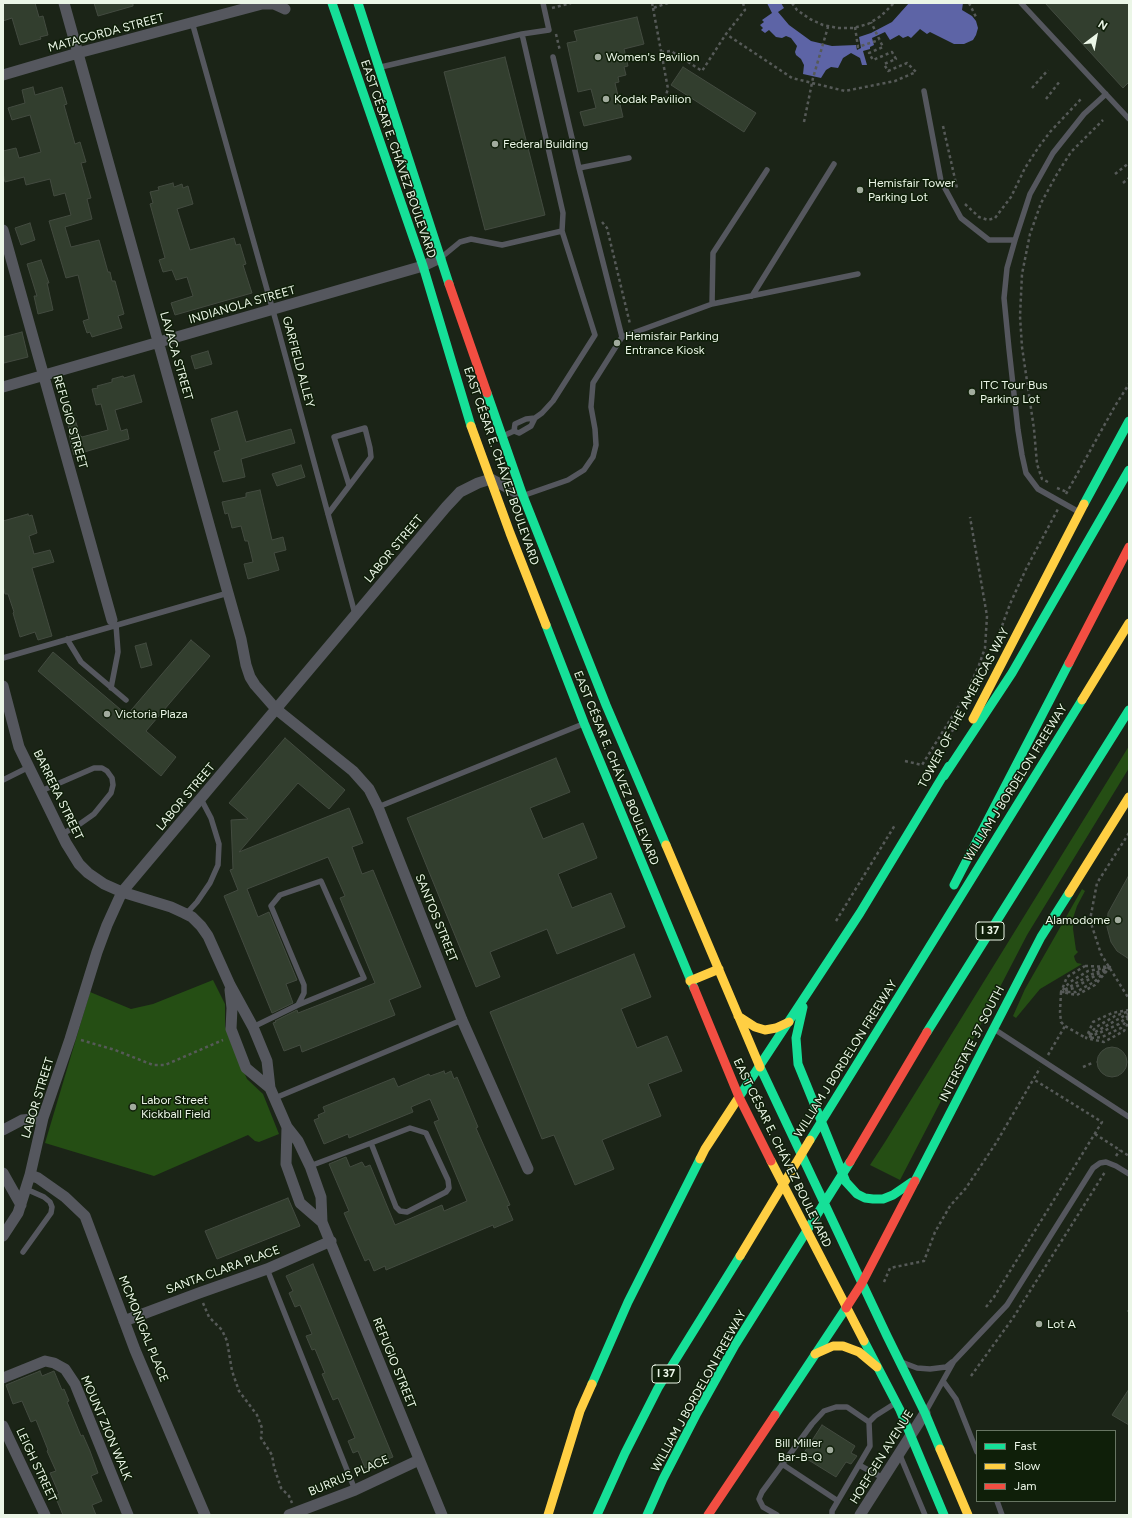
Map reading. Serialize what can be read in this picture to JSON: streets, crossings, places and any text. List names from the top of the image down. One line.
{"streets":{"main road":["EAST CÉSAR E. CHÁVEZ BOULEVARD","TOWER OF THE AMERICAS WAY","WILLIAM J BORDELON FREEWAY","I 37","INTERSTATE 37 SOUTH"],"street":["MATAGORDA STREET","INDIANOLA STREET","LAVACA STREET","REFUGIO STREET","LABOR STREET","BARRERA STREET","SANTOS STREET","SANTA CLARA PLACE","MCMONIGAL PLACE","MOUNT ZION WALK","HOEFGEN AVENUE","LEIGH STREET","BURRUS PLACE"],"lane":["GARFIELD ALLEY"]},"crossings":[["MATAGORDA STREET","LAVACA STREET"],["MATAGORDA STREET","GARFIELD ALLEY"],["EAST CÉSAR E. CHÁVEZ BOULEVARD","INDIANOLA STREET"],["EAST CÉSAR E. CHÁVEZ BOULEVARD","LABOR STREET"],["EAST CÉSAR E. CHÁVEZ BOULEVARD","TOWER OF THE AMERICAS WAY"],["EAST CÉSAR E. CHÁVEZ BOULEVARD","INTERSTATE 37 SOUTH"],["EAST CÉSAR E. CHÁVEZ BOULEVARD","HOEFGEN AVENUE"],["INDIANOLA STREET","LAVACA STREET"],["INDIANOLA STREET","GARFIELD ALLEY"],["INDIANOLA STREET","REFUGIO STREET"],["LAVACA STREET","LABOR STREET"],["LAVACA STREET","SANTOS STREET"],["GARFIELD ALLEY","LABOR STREET"],["REFUGIO STREET","LABOR STREET"],["REFUGIO STREET","BARRERA STREET"],["REFUGIO STREET","SANTA CLARA PLACE"],["REFUGIO STREET","BURRUS PLACE"],["LABOR STREET","BARRERA STREET"],["LABOR STREET","SANTOS STREET"],["LABOR STREET","MCMONIGAL PLACE"],["SANTA CLARA PLACE","MCMONIGAL PLACE"]],"places":["Women's Pavilion","Kodak Pavilion","Federal Building","Hemisfair Tower Parking Lot","Hemisfair Parking Entrance Kiosk","ITC Tour Bus Parking Lot","Victoria Plaza","Alamodome","Labor Street Kickball Field","Lot A","Bill Miller Bar-B-Q"],"legend":["Fast","Slow","Jam"],"north":"top right"}
